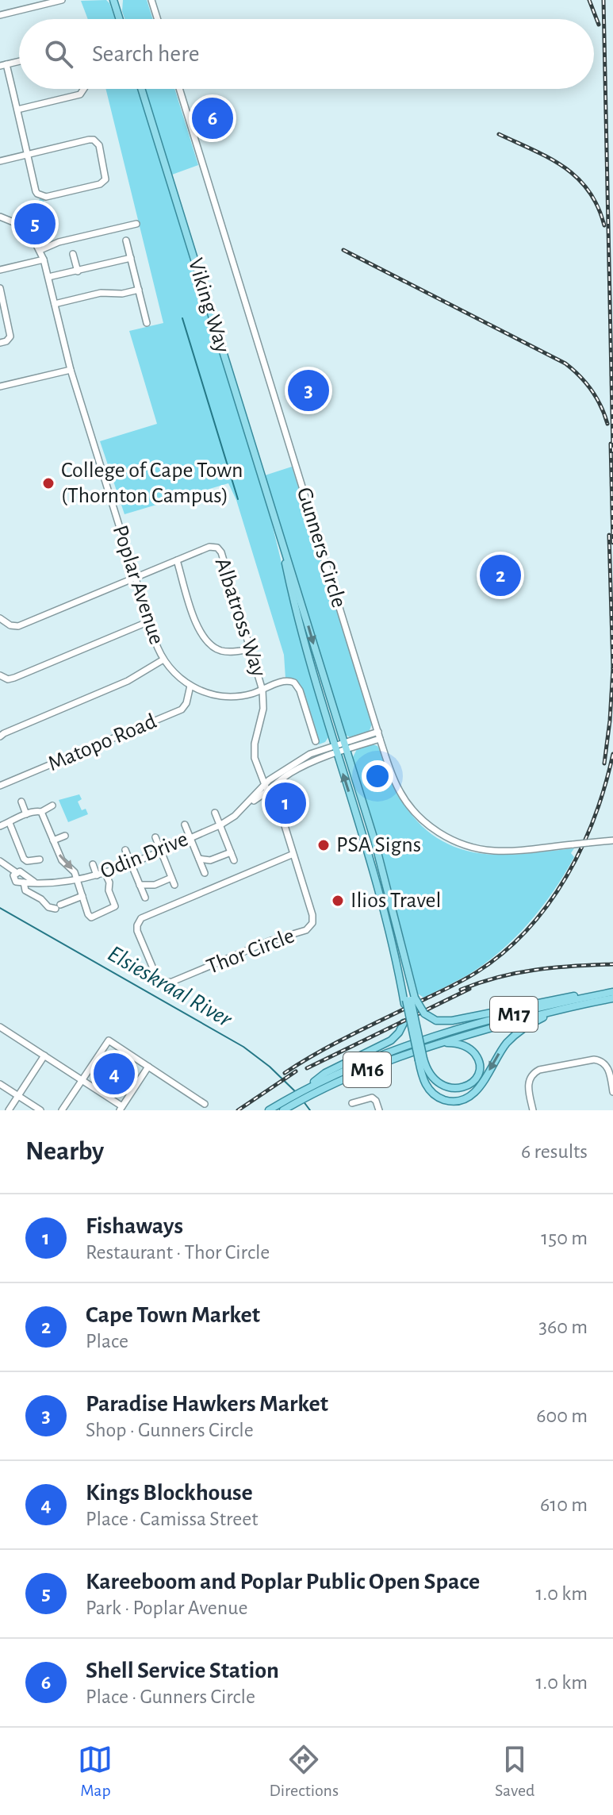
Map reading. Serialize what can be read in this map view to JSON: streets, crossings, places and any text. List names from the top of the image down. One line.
{"streets":{"main road":["Viking Way","M17","M16"],"street":["Gunners Circle","Poplar Avenue","Albatross Way","Matopo Road","Odin Drive","Thor Circle"]},"crossings":[["Viking Way","Odin Drive"],["Gunners Circle","Odin Drive"],["Poplar Avenue","Albatross Way"],["Poplar Avenue","Matopo Road"],["Odin Drive","Thor Circle"],["M17","M16"]],"water":["Elsieskraal River"],"places":["College of Cape Town (Thornton Campus)","PSA Signs","Ilios Travel"],"page":{"search":"Search here","pins":["6","5","3","2","1","4"],"heading":["Nearby","6 results"],"list":[{"mark":"1","name":"Fishaways","note":"Restaurant · Thor Circle","value":"150 m"},{"mark":"2","name":"Cape Town Market","note":"Place","value":"360 m"},{"mark":"3","name":"Paradise Hawkers Market","note":"Shop · Gunners Circle","value":"600 m"},{"mark":"4","name":"Kings Blockhouse","note":"Place · Camissa Street","value":"610 m"},{"mark":"5","name":"Kareeboom and Poplar Public Open Space","note":"Park · Poplar Avenue","value":"1.0 km"},{"mark":"6","name":"Shell Service Station","note":"Place · Gunners Circle","value":"1.0 km"}],"nav":["Map","Directions","Saved"]}}
